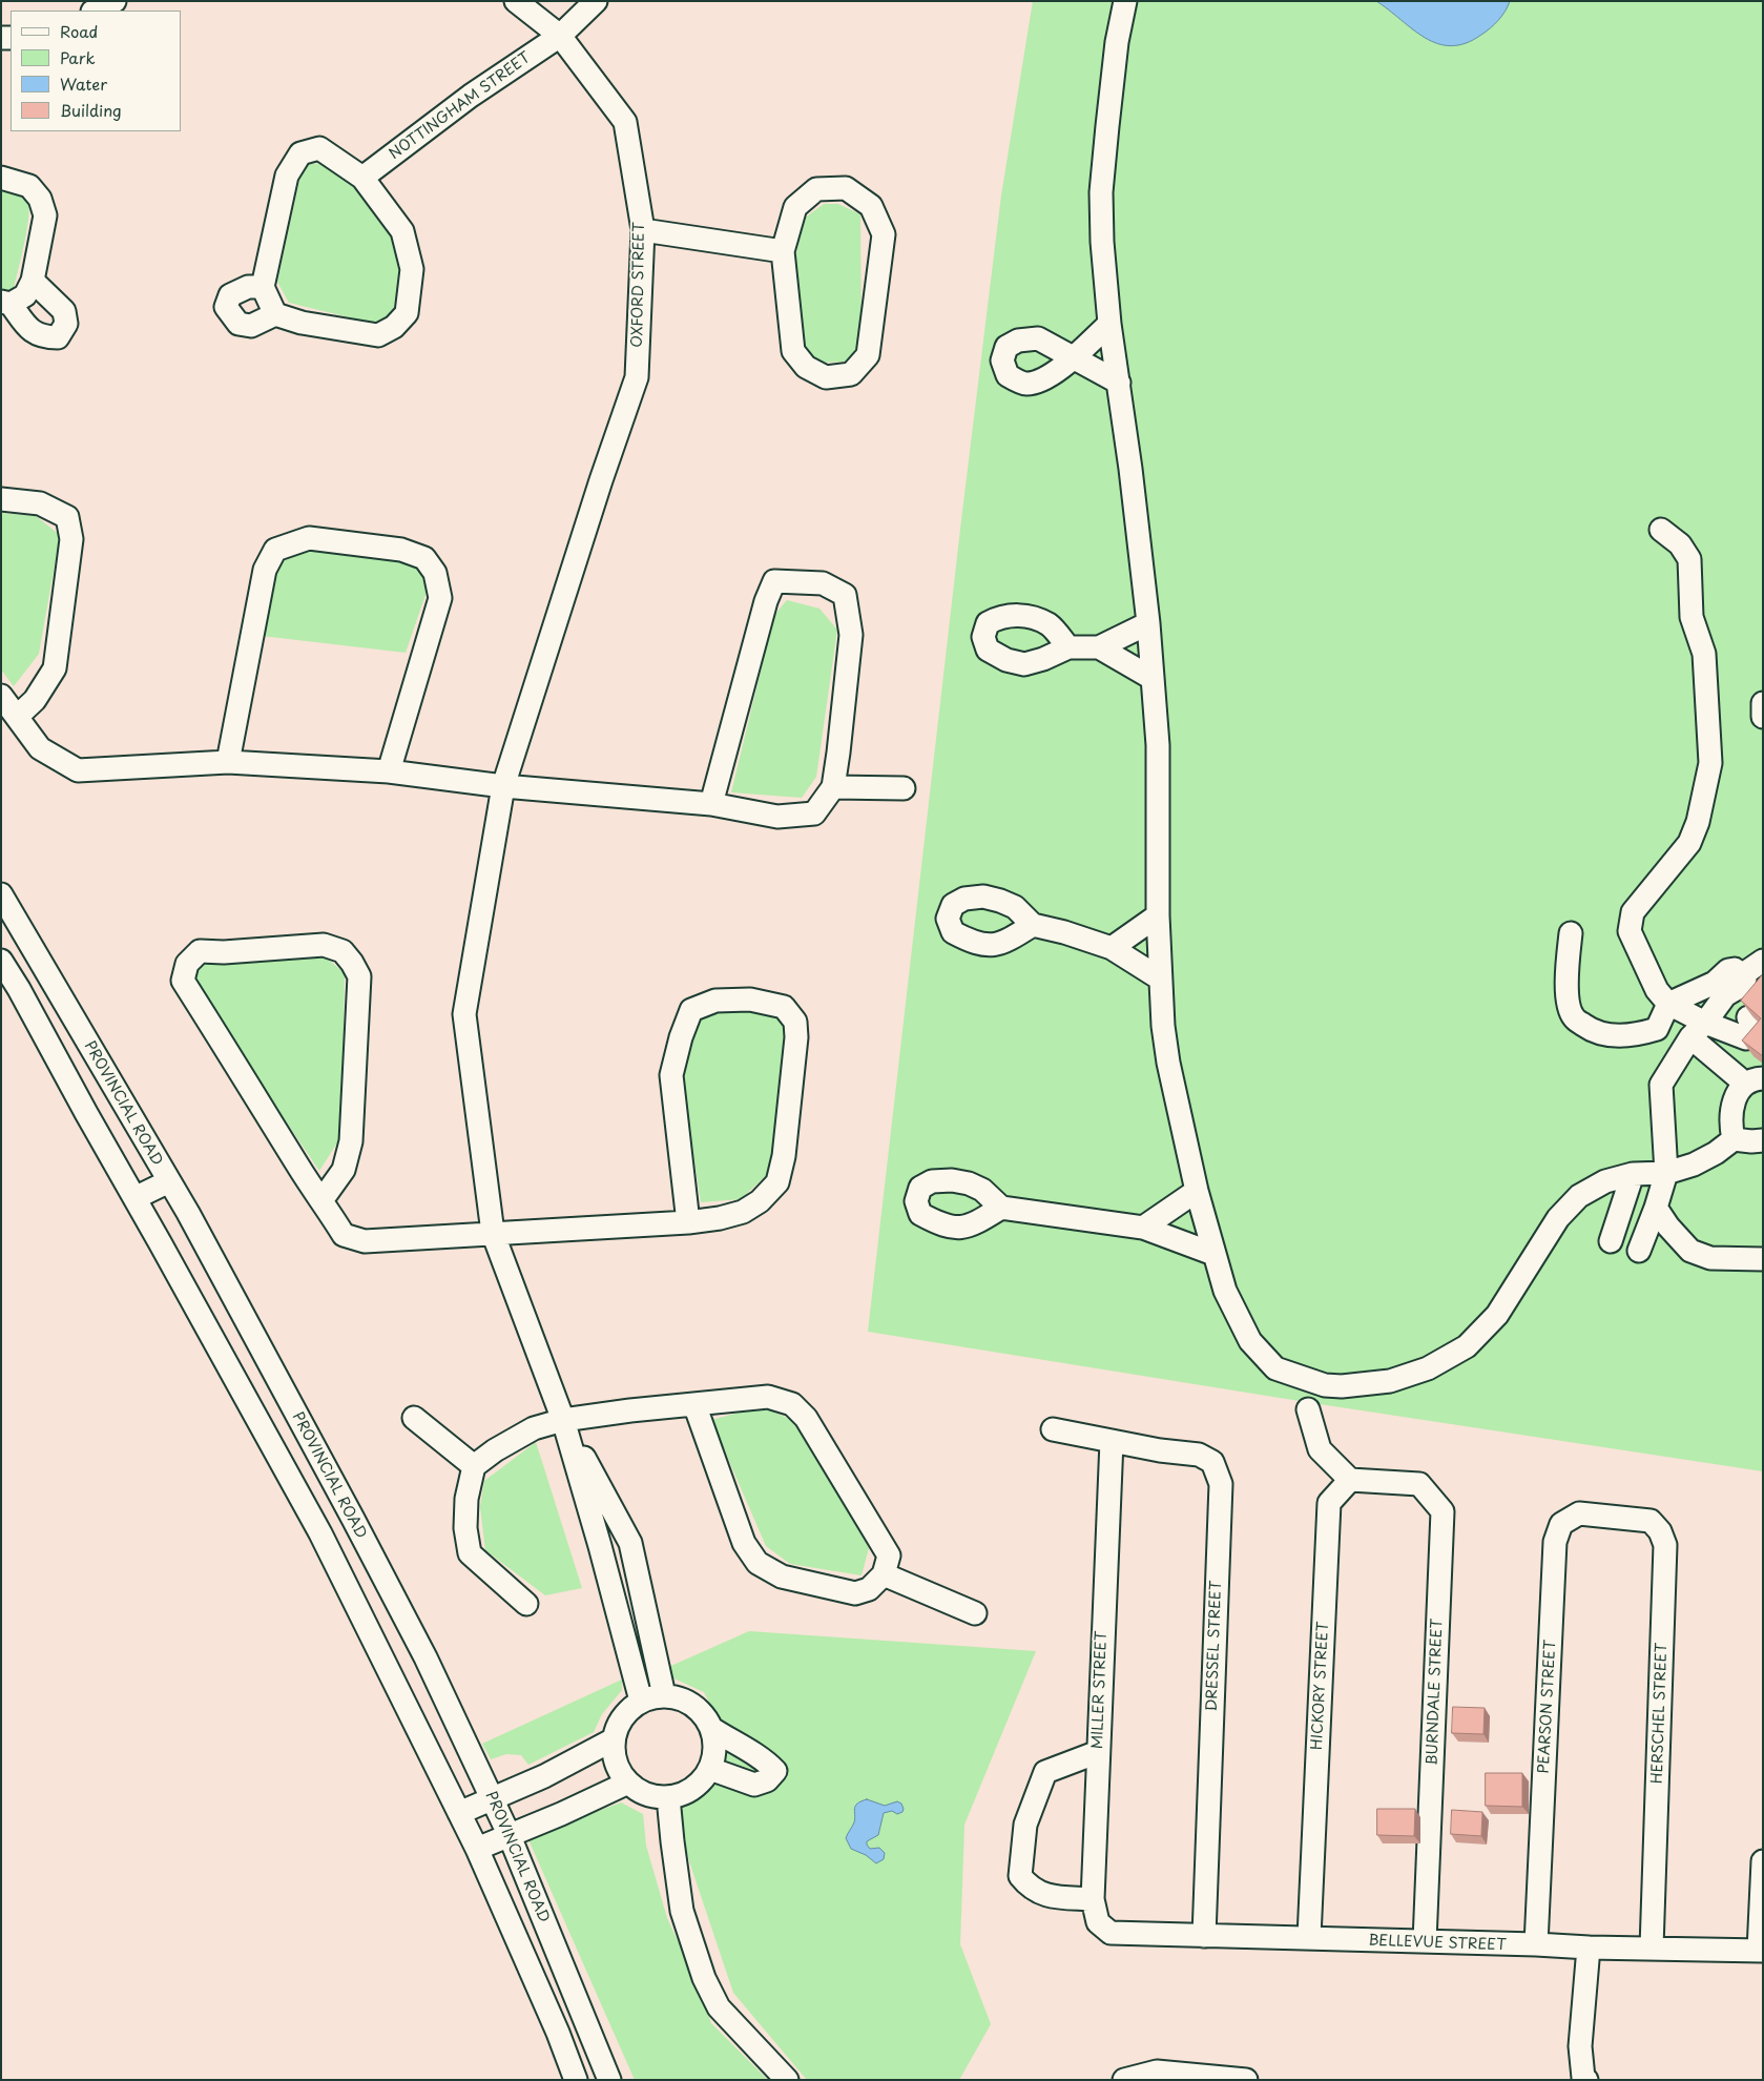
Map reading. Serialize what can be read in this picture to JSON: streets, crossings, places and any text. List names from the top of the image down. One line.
{"streets":{"street":["NOTTINGHAM STREET","OXFORD STREET","PROVINCIAL ROAD","DRESSEL STREET","HICKORY STREET","MILLER STREET","BURNDALE STREET","PEARSON STREET","HERSCHEL STREET","BELLEVUE STREET"]},"crossings":[["NOTTINGHAM STREET","OXFORD STREET"],["DRESSEL STREET","MILLER STREET"],["HICKORY STREET","BURNDALE STREET"],["MILLER STREET","BELLEVUE STREET"],["PEARSON STREET","HERSCHEL STREET"]],"legend":["Road","Park","Water","Building"]}
